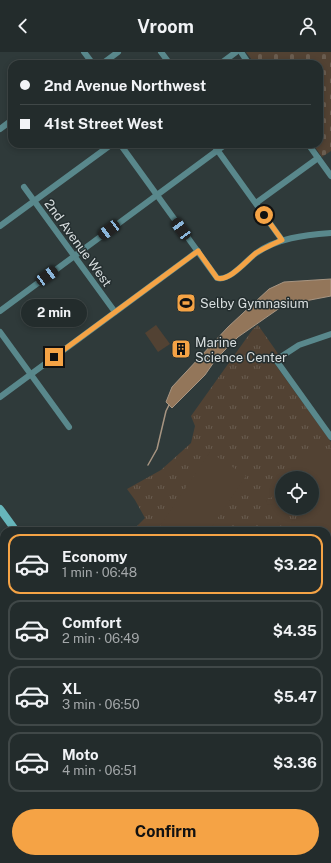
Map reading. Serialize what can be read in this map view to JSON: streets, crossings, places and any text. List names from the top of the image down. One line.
{"streets":{"street":["2nd Avenue West"]},"places":{"sports":["Selby Gymnasium"],"building":["Marine Science Center"]},"page":{"header":"Vroom","banner":["2nd Avenue Northwest","41st Street West"],"bubble":"2 min","list":[{"name":"Economy","note":"1 min · 06:48","value":"$3.22"},{"name":"Comfort","note":"2 min · 06:49","value":"$4.35"},{"name":"XL","note":"3 min · 06:50","value":"$5.47"},{"name":"Moto","note":"4 min · 06:51","value":"$3.36"}],"buttons":"Confirm"}}
